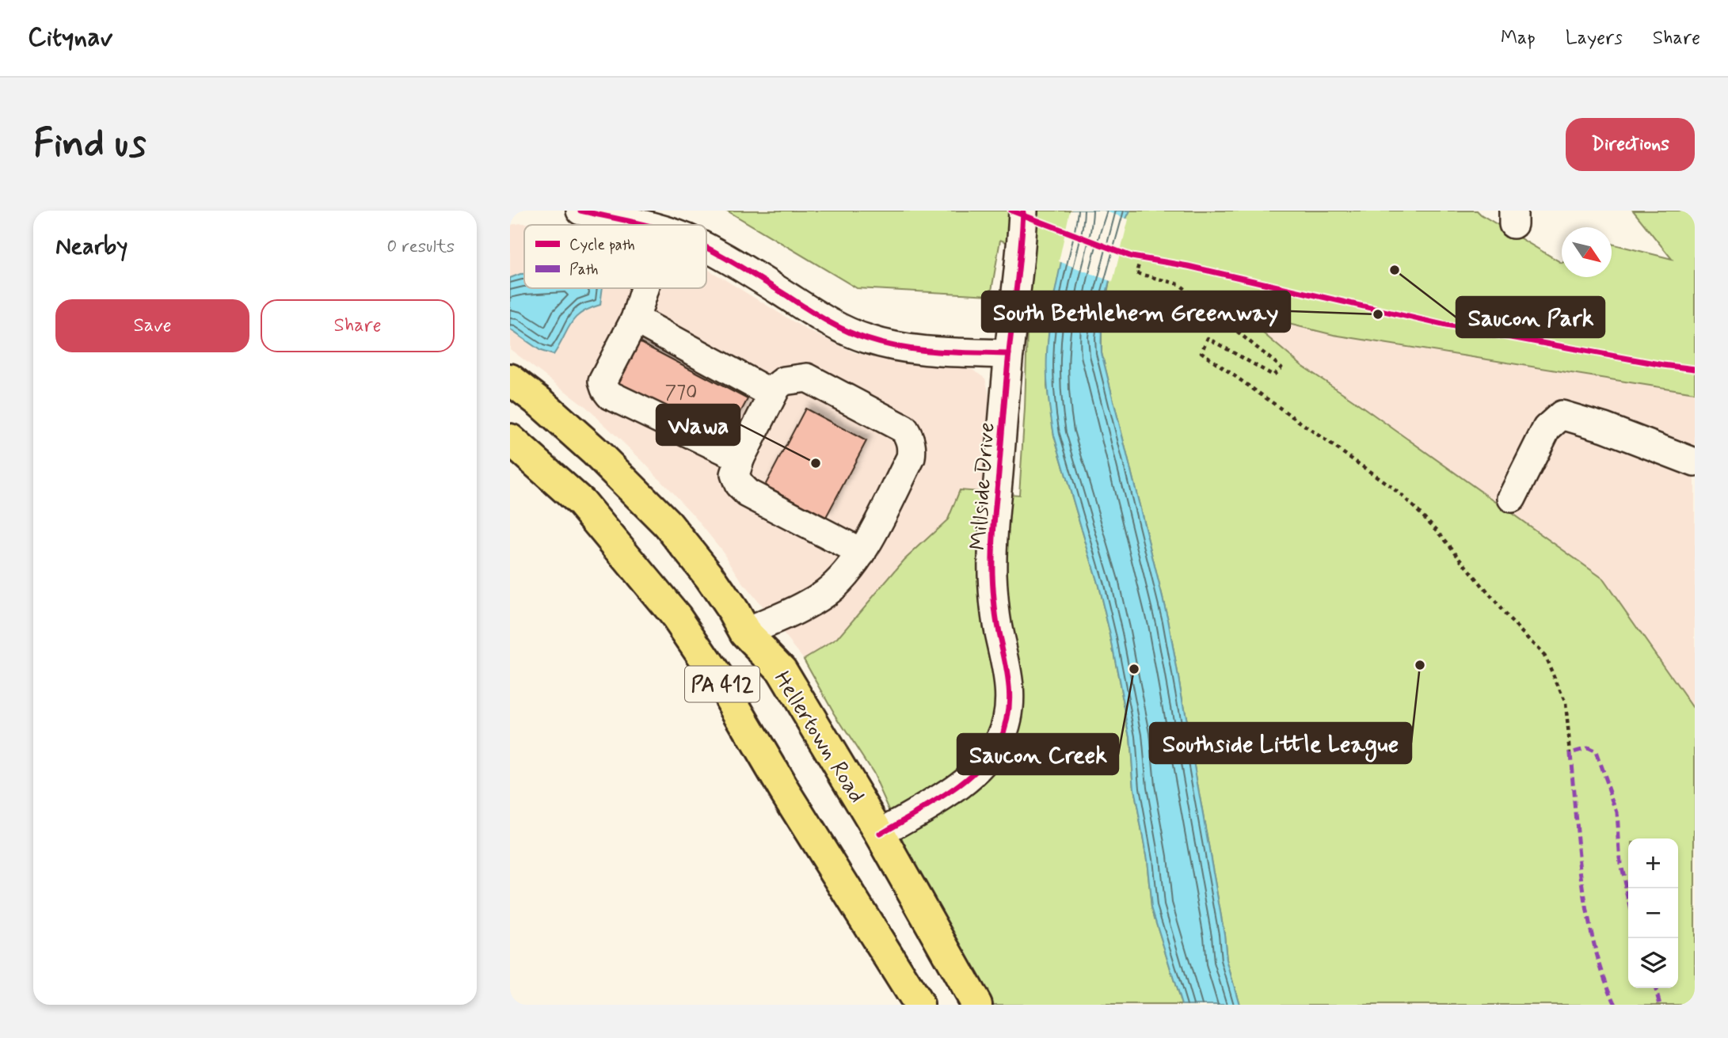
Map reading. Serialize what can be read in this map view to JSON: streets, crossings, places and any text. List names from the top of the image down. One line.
{"streets":{"highway":["PA 412","Hellertown Road"],"street":["Millside Drive"]},"crossings":[["Millside Drive","Hellertown Road"]],"places":["Saucon Park","South Bethlehem Greenway","Wawa","Southside Little League","Saucon Creek"],"house_numbers":["770"],"legend":["Cycle path","Path"],"north":"bottom right","page":{"header":"Citynav","nav":["Map","Layers","Share"],"buttons":["Directions",["Save","Share"]],"title":"Find us","heading":["Nearby","0 results"],"map_buttons":["+","−"]}}
